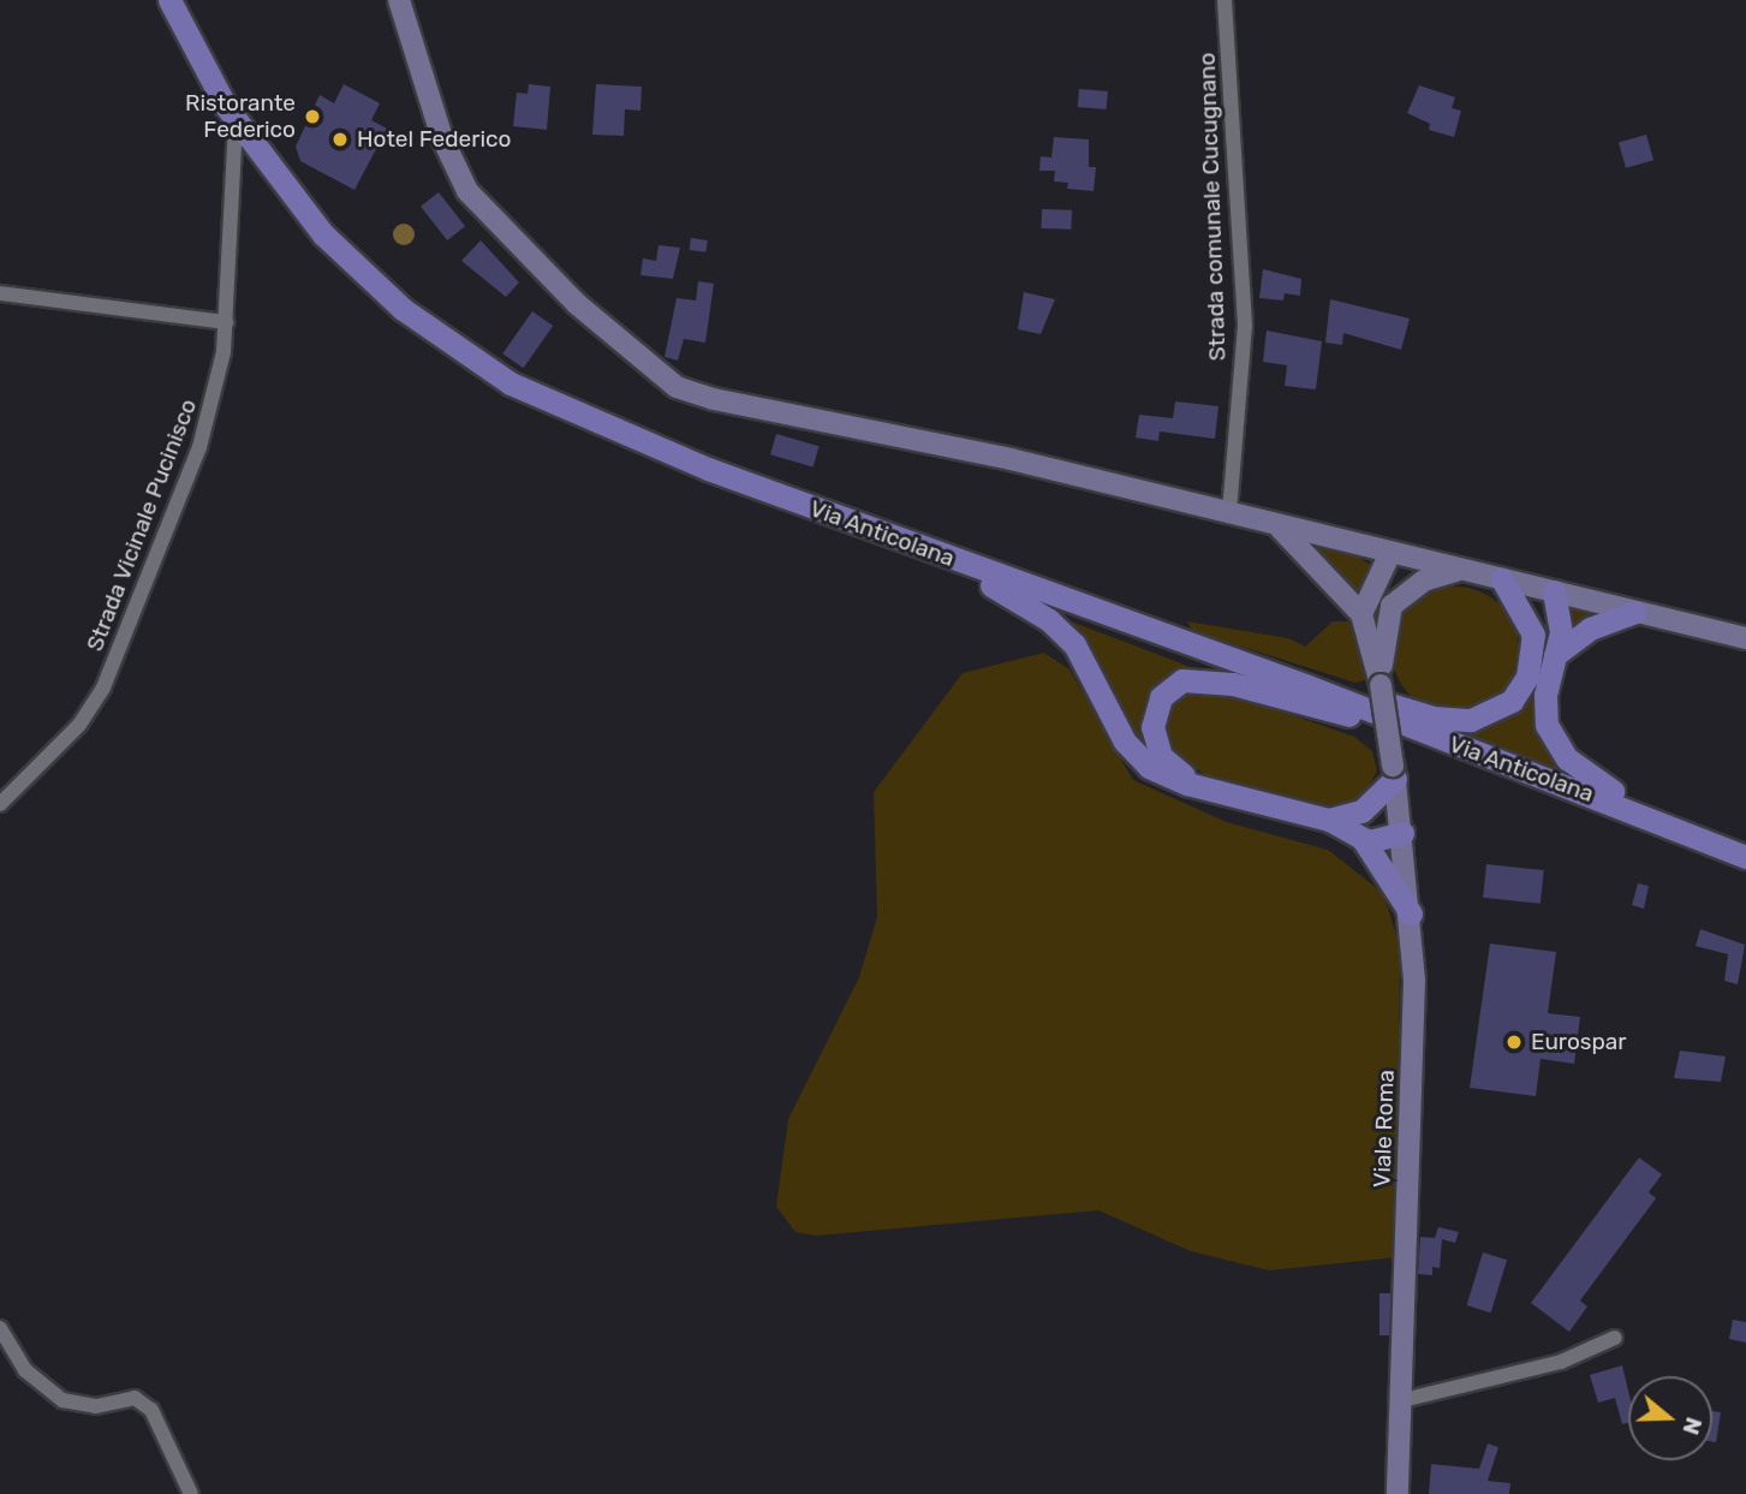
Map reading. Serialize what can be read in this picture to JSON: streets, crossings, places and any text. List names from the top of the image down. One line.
{"streets":{"main road":["Via Anticolana"],"street":["Strada comunale Cucugnano","Strada Vicinale Pucinisco","Viale Roma"]},"crossings":[["Strada Vicinale Pucinisco","Via Anticolana"]],"places":["Ristorante Federico","Hotel Federico","Eurospar"],"north":"right"}
